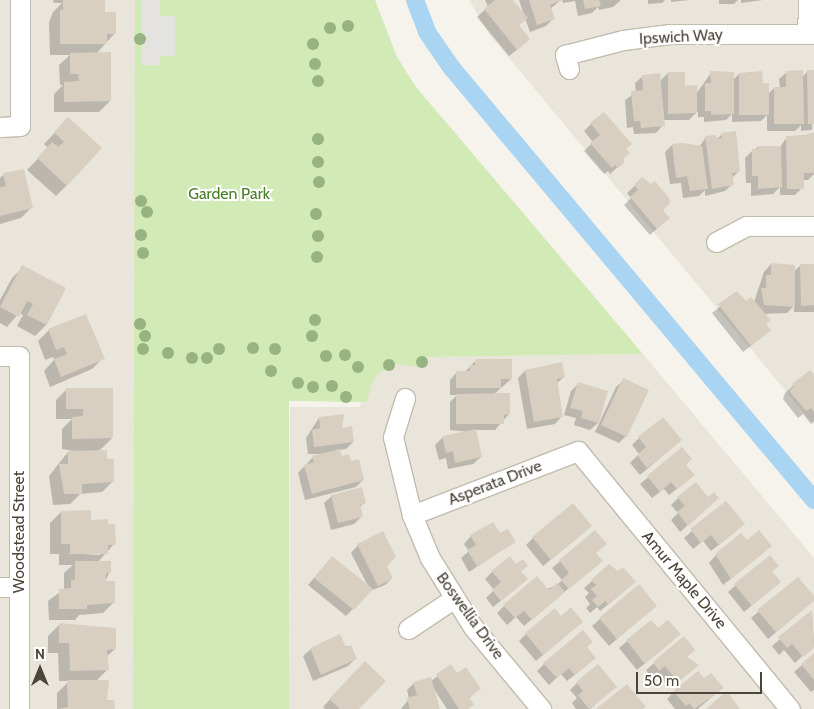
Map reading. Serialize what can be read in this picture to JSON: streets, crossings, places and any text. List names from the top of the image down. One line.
{"streets":{"street":["Ipswich Way","Asperata Drive","Woodstead Street","Amur Maple Drive","Boswellia Drive"]},"crossings":[["Asperata Drive","Amur Maple Drive"],["Asperata Drive","Boswellia Drive"]],"parks":["Garden Park"],"scale_bar":"50 m","north":"top"}
